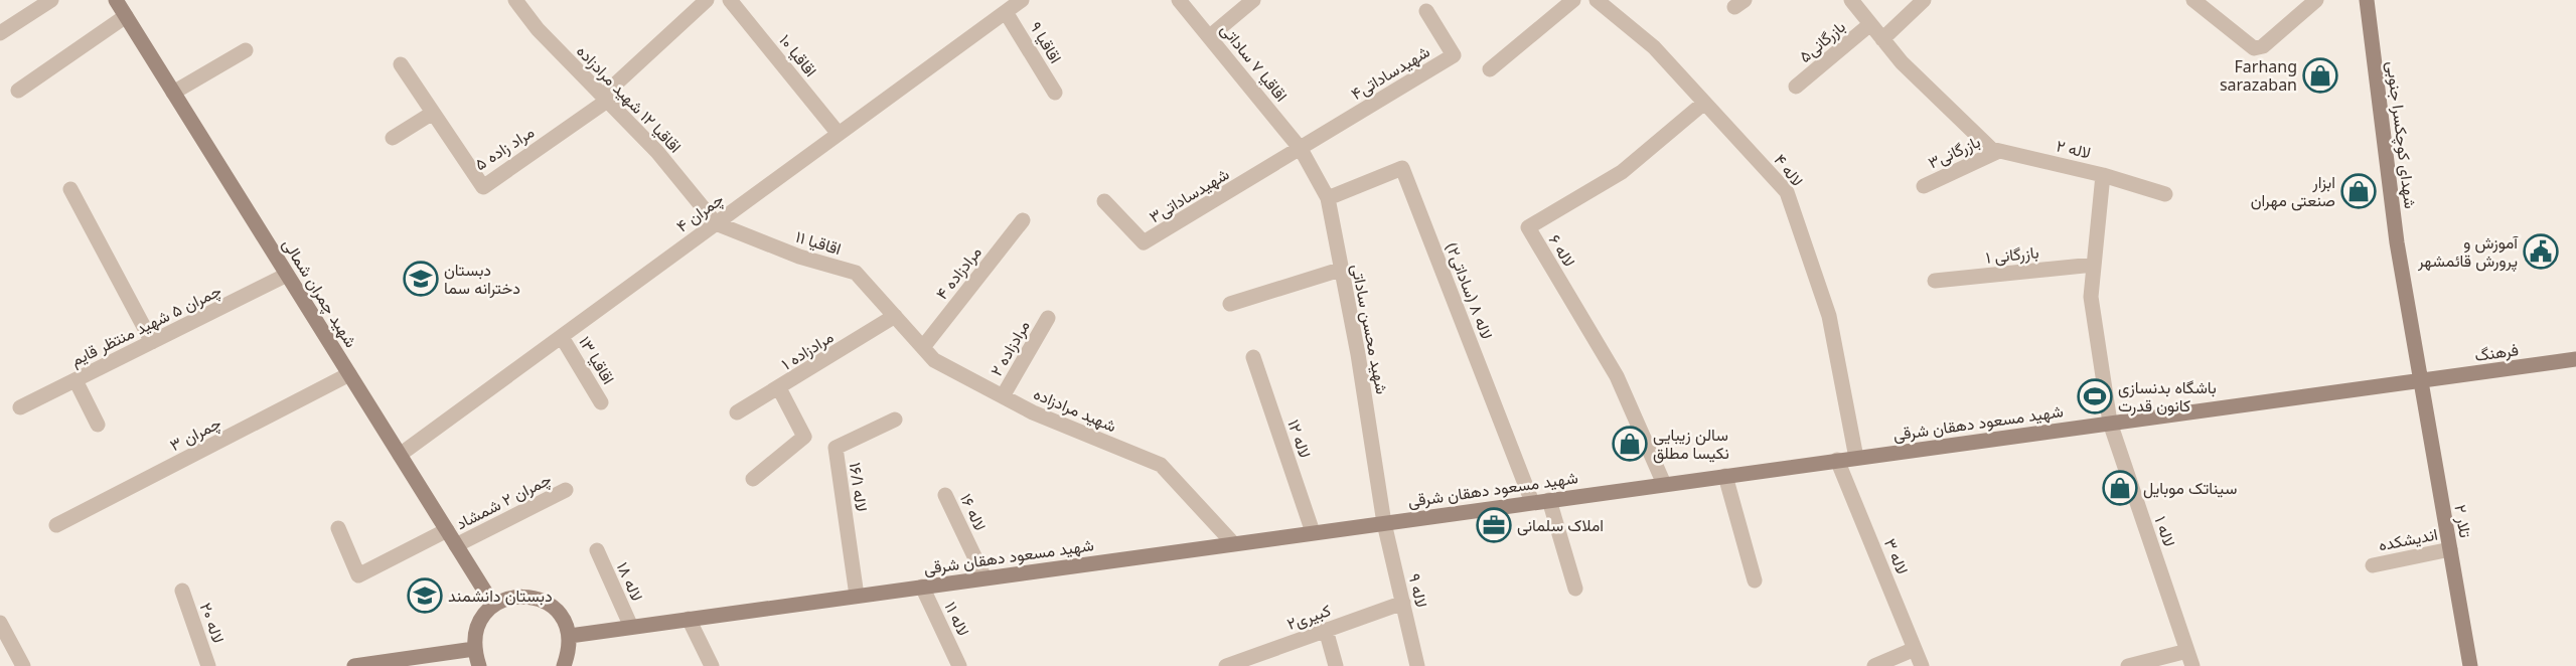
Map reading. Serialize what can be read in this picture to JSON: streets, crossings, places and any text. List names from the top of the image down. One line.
{"streets":{"main road":["شهدای کوچکسرا جنوبی","شهید چمران شمالی","فرهنگ","شهید مسعود دهقان شرقی","تلار ۲"],"street":["بازرگانی۵","اقاقیا ۹","اقاقیا ۱۰","اقاقیا ۷ ساداتی","شهیدساداتی۴","اقاقیا ۱۲ شهید مرادزاده","مراد زاده ۵","لاله ۲","بازرگانی۳","لاله ۴","شهیدساداتی۳","چمران ۴","اقاقیا ۱۱","لاله ۶","بازرگانی ۱","مرادزاده ۴","لاله ۸ (ساداتی۲)","چمران ۵ شهید منتظر قایم","شهید محسن ساداتی","مرادزاده ۲","مرادزاده ۱","اقاقیا ۱۳","شهید مرادزاده","چمران ۳","لاله ۱۲","لاله ۱۶/۱","چمران ۲ شمشاد","لاله ۱۶","لاله ۱","اندیشکده","لاله ۳","لاله ۱۸","لاله ۹","کبیری۲","لاله ۱۱","لاله ۲۰"]},"crossings":[["بازرگانی۵","لاله ۲"],["اقاقیا ۹","چمران ۴"],["اقاقیا ۱۰","چمران ۴"],["اقاقیا ۷ ساداتی","شهیدساداتی۴"],["اقاقیا ۷ ساداتی","شهیدساداتی۳"],["اقاقیا ۷ ساداتی","شهید محسن ساداتی"],["شهیدساداتی۴","شهیدساداتی۳"],["شهیدساداتی۴","شهید محسن ساداتی"],["اقاقیا ۱۲ شهید مرادزاده","مراد زاده ۵"],["اقاقیا ۱۲ شهید مرادزاده","چمران ۴"],["اقاقیا ۱۲ شهید مرادزاده","اقاقیا ۱۱"],["شهدای کوچکسرا جنوبی","فرهنگ"],["شهدای کوچکسرا جنوبی","شهید مسعود دهقان شرقی"],["شهدای کوچکسرا جنوبی","تلار ۲"],["لاله ۲","بازرگانی۳"],["لاله ۲","بازرگانی ۱"],["لاله ۲","شهید مسعود دهقان شرقی"],["لاله ۲","لاله ۱"],["لاله ۴","لاله ۶"],["لاله ۴","شهید مسعود دهقان شرقی"],["شهیدساداتی۳","شهید محسن ساداتی"],["چمران ۴","اقاقیا ۱۱"],["چمران ۴","شهید چمران شمالی"],["چمران ۴","اقاقیا ۱۳"],["اقاقیا ۱۱","مرادزاده ۱"],["اقاقیا ۱۱","شهید مرادزاده"],["لاله ۶","شهید مسعود دهقان شرقی"],["مرادزاده ۴","شهید مرادزاده"],["لاله ۸ (ساداتی۲)","شهید محسن ساداتی"],["لاله ۸ (ساداتی۲)","شهید مسعود دهقان شرقی"],["شهید چمران شمالی","چمران ۵ شهید منتظر قایم"],["شهید چمران شمالی","چمران ۳"],["شهید چمران شمالی","چمران ۲ شمشاد"],["شهید محسن ساداتی","شهید مسعود دهقان شرقی"],["شهید محسن ساداتی","لاله ۹"],["مرادزاده ۲","شهید مرادزاده"],["مرادزاده ۱","شهید مرادزاده"],["فرهنگ","شهید مسعود دهقان شرقی"],["فرهنگ","تلار ۲"],["شهید مرادزاده","شهید مسعود دهقان شرقی"],["شهید مسعود دهقان شرقی","لاله ۱۲"],["شهید مسعود دهقان شرقی","لاله ۱۶/۱"],["شهید مسعود دهقان شرقی","لاله ۱۶"],["شهید مسعود دهقان شرقی","تلار ۲"],["شهید مسعود دهقان شرقی","لاله ۱"],["شهید مسعود دهقان شرقی","لاله ۳"],["شهید مسعود دهقان شرقی","لاله ۱۸"],["شهید مسعود دهقان شرقی","لاله ۹"],["شهید مسعود دهقان شرقی","لاله ۱۱"],["تلار ۲","اندیشکده"],["لاله ۹","کبیری۲"]],"places":{"shop":["Farhang sarazaban","ابزار صنعتی مهران","سالن زیبایی نکیسا مطلق","سیناتک موبایل"],"public building":["آموزش و پرورش قائمشهر"],"school or university":["دبستان دخترانه سما","دبستان دانشمند"],"sports":["باشگاه بدنسازی کانون قدرت"],"office":["املاک سلمانی"]}}
